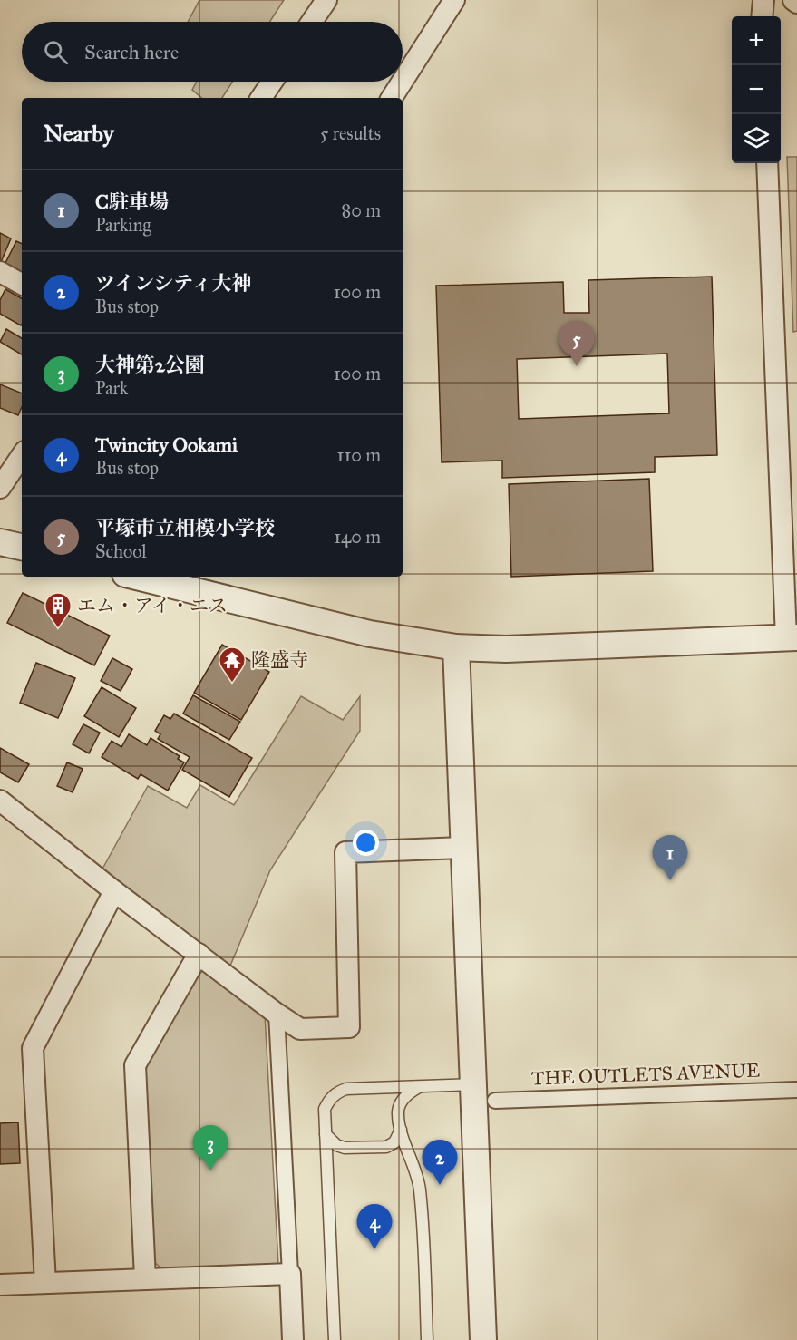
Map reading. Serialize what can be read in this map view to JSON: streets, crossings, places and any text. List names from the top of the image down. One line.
{"streets":{"street":["THE OUTLETS AVENUE"]},"places":{"building":["エム・アイ・エス"],"temple":["隆盛寺"]},"page":{"map_buttons":["+","−"],"search":"Search here","heading":["Nearby","5 results"],"list":[{"mark":"1","name":"C駐車場","note":"Parking","value":"80 m"},{"mark":"2","name":"ツインシティ大神","note":"Bus stop","value":"100 m"},{"mark":"3","name":"大神第2公園","note":"Park","value":"100 m"},{"mark":"4","name":"Twincity Ookami","note":"Bus stop","value":"110 m"},{"mark":"5","name":"平塚市立相模小学校","note":"School","value":"140 m"}],"pins":["5","1","3","2","4"]}}
